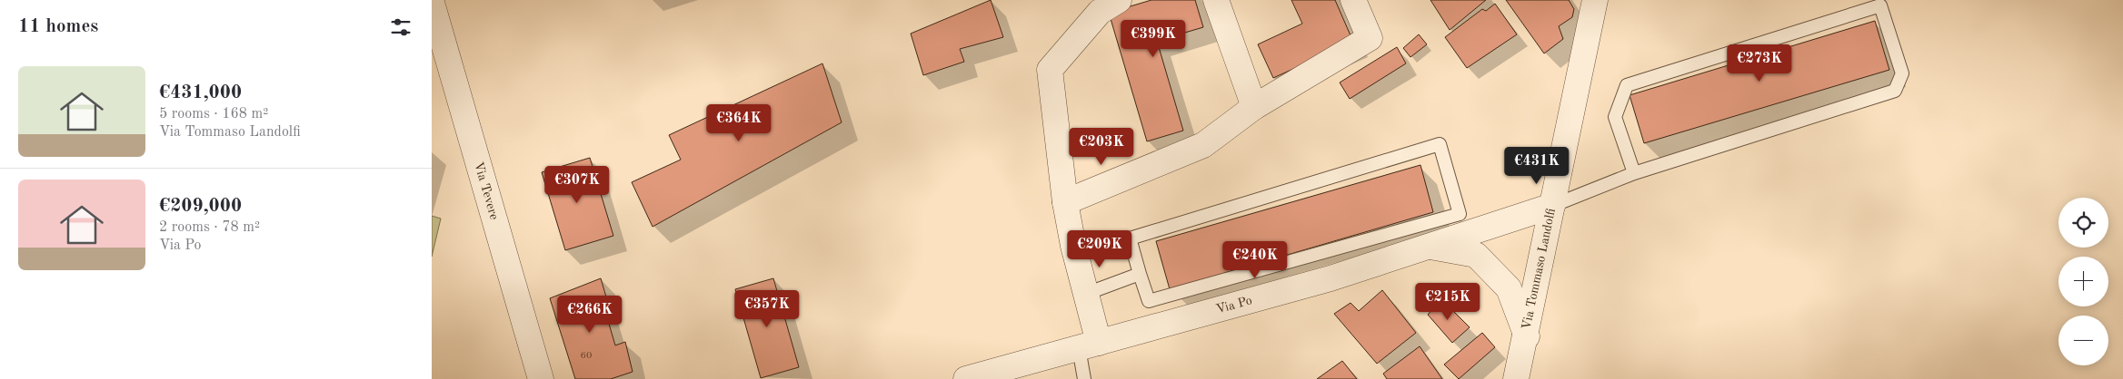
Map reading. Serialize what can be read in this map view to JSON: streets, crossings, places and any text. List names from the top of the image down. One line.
{"streets":{"street":["Via Tevere","Via Tommaso Landolfi","Via Po"]},"crossings":[["Via Tommaso Landolfi","Via Po"]],"house_numbers":["60"],"page":{"heading":"11 homes","price":["€399K","€273K","€364K","€203K","€431K","€307K","€209K","€240K","€215K","€357K","€266K"],"list":[{"name":"€431,000","note":"5 rooms · 168 m² · Via Tommaso Landolfi"},{"name":"€209,000","note":"2 rooms · 78 m² · Via Po"}],"map_buttons":["+","−"]}}
